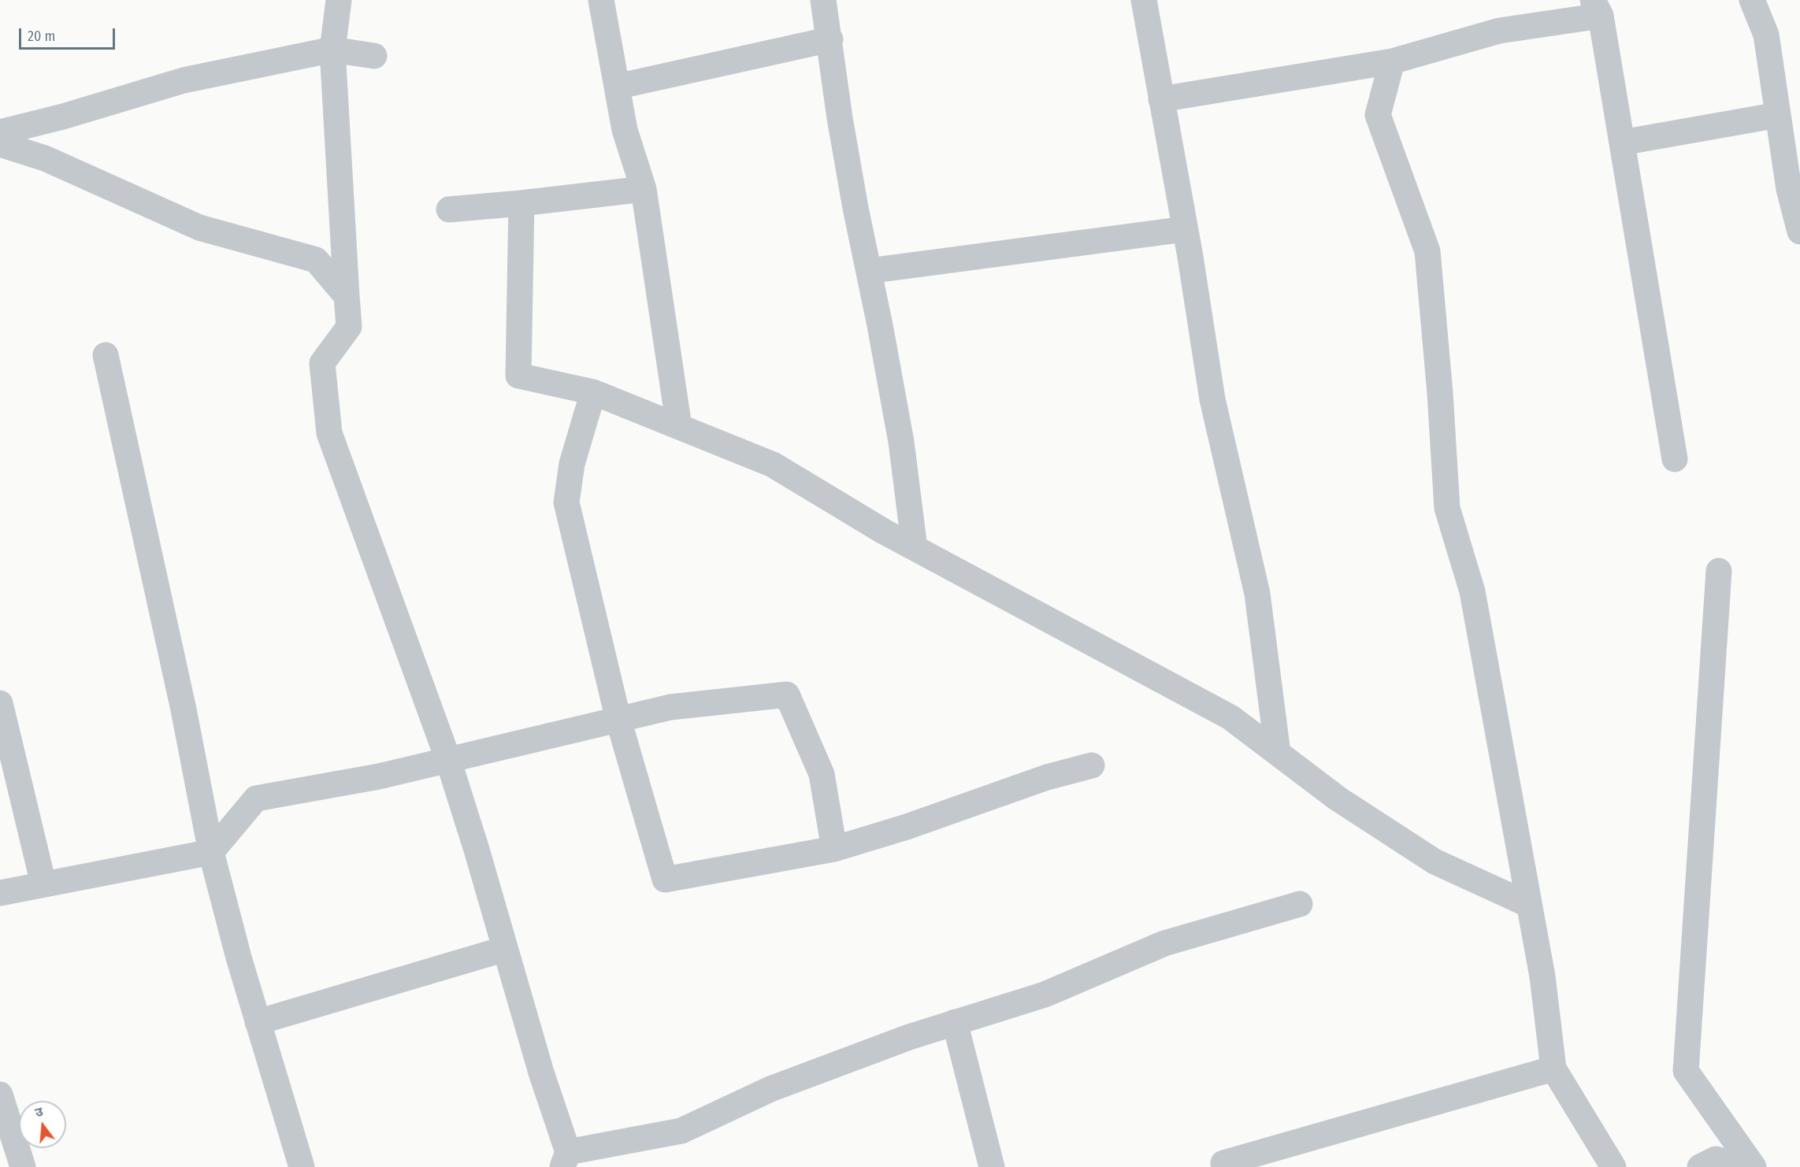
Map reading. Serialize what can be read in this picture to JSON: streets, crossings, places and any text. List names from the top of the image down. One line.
{"scale_bar":"20 m","north":"top"}
